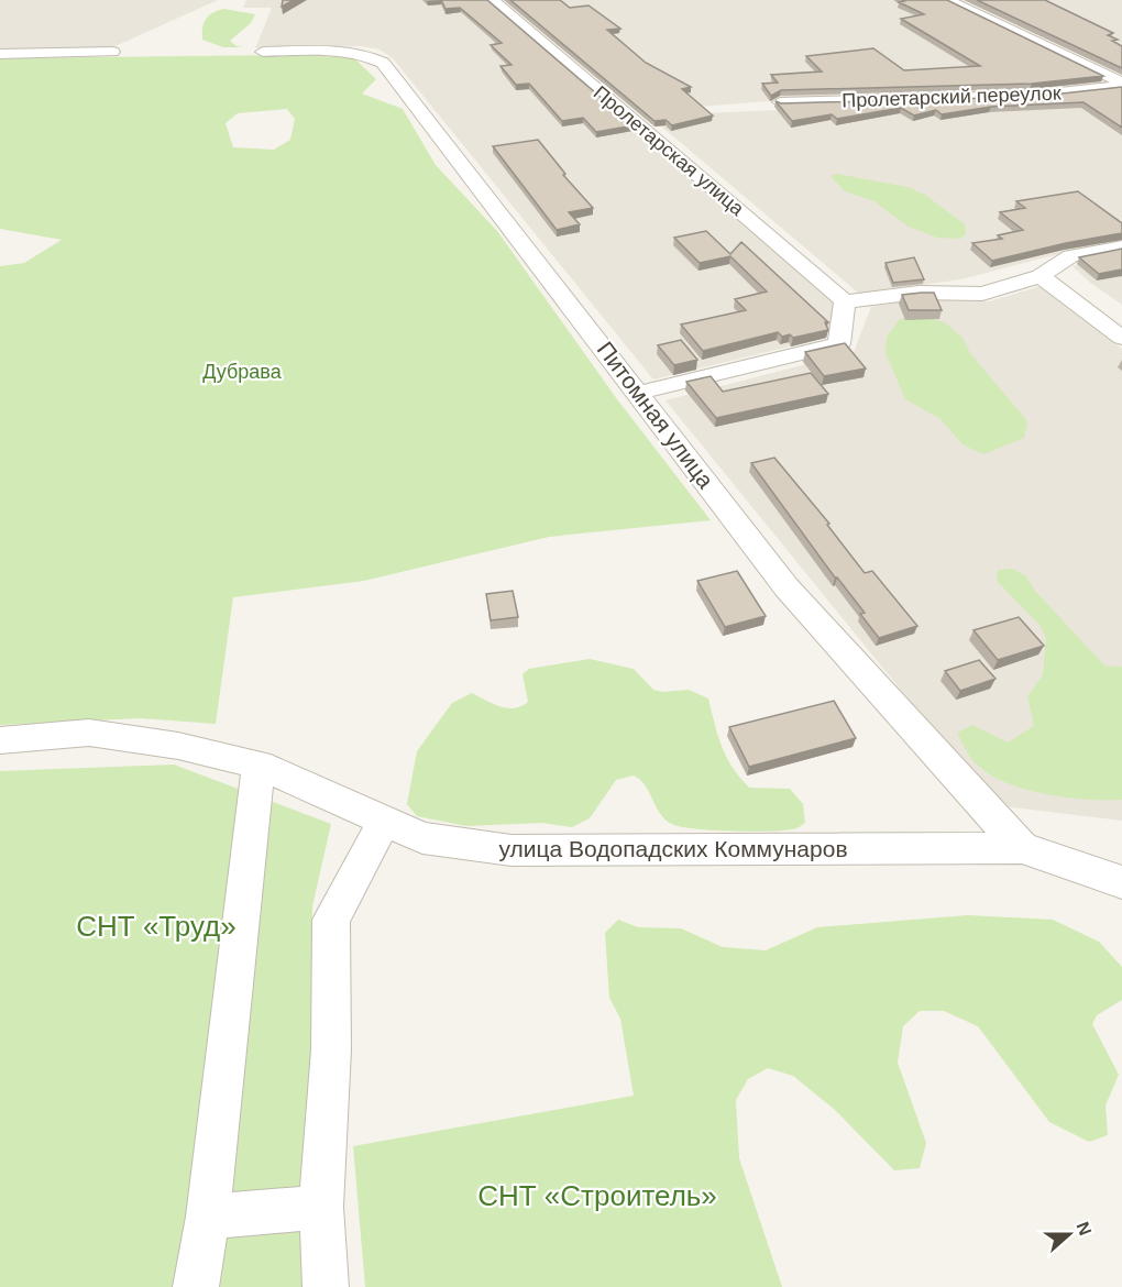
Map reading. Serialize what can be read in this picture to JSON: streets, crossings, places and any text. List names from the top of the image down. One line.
{"streets":{"street":["Пролетарский переулок","Пролетарская улица","Питомная улица","улица Водопадских Коммунаров"]},"crossings":[["Питомная улица","улица Водопадских Коммунаров"]],"parks":["Дубрава","СНТ «Труд»","СНТ «Строитель»"],"north":"right"}
